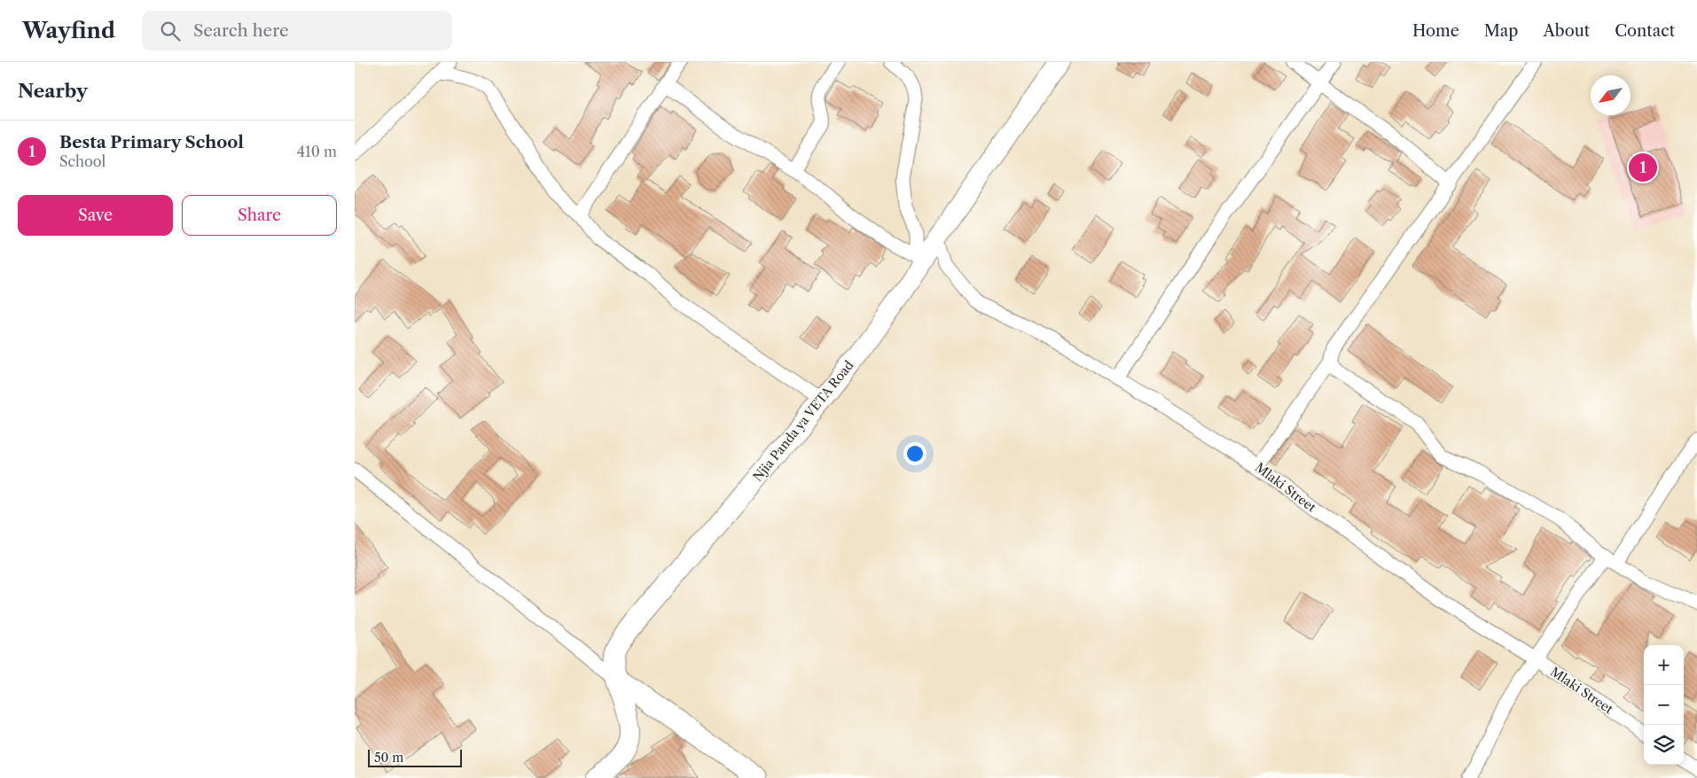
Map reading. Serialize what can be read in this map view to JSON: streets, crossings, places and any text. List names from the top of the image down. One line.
{"streets":{"street":["Njia Panda ya VETA Road","Mlaki Street"]},"crossings":[["Njia Panda ya VETA Road","Mlaki Street"]],"scale_bar":"50 m","north":"bottom left","page":{"header":"Wayfind","search":"Search here","nav":["Home","Map","About","Contact"],"heading":"Nearby","list":[{"mark":"1","name":"Besta Primary School","note":"School","value":"410 m"}],"pins":"1","buttons":["Save","Share"],"map_buttons":["+","−"],"scale":"50 m"}}
